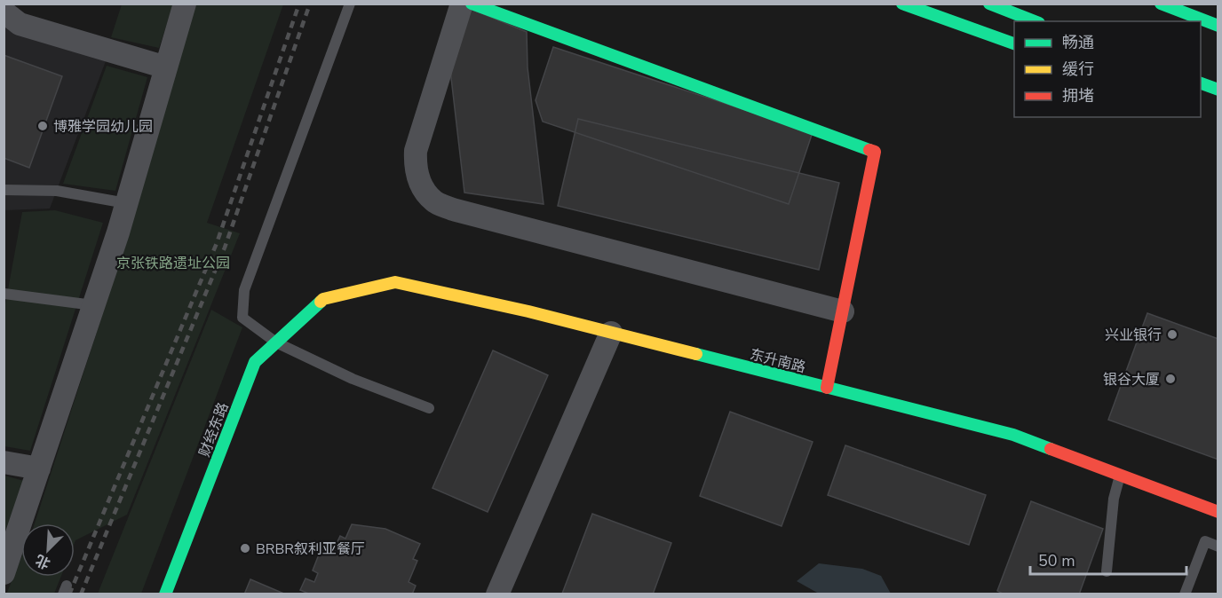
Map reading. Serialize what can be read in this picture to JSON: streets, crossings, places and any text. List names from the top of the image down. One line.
{"streets":{"main road":["东升南路","财经东路"]},"crossings":[["东升南路","财经东路"]],"parks":["京张铁路遗址公园"],"places":["博雅学园幼儿园","兴业银行","银谷大厦","BRBR叙利亚餐厅"],"legend":["畅通","缓行","拥堵"],"scale_bar":"50 m","north":"bottom left"}
